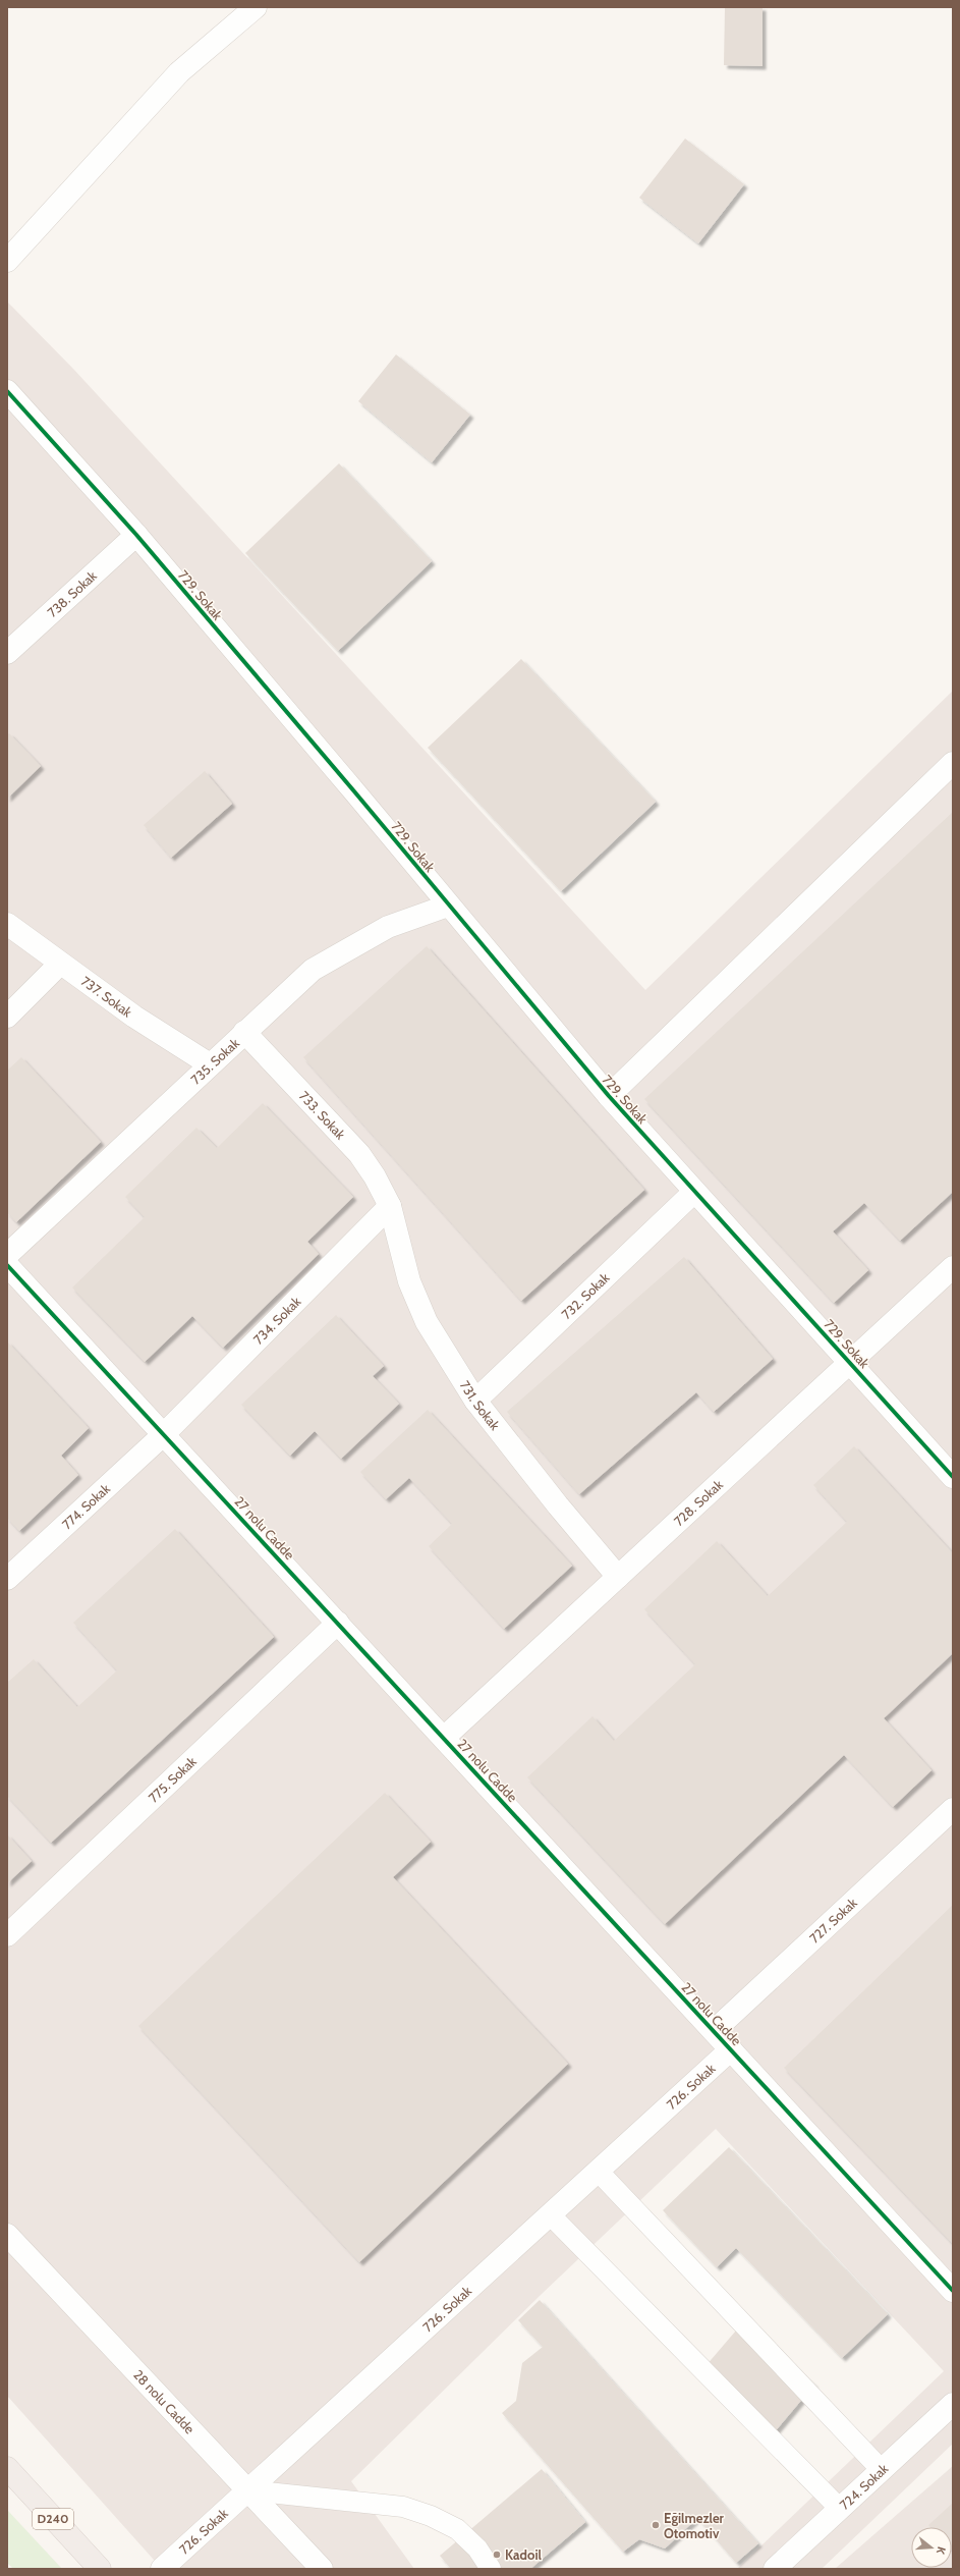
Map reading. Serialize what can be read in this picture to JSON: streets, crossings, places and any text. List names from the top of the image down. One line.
{"streets":{"highway":["D240"],"street":["738. Sokak","729. Sokak","737. Sokak","735. Sokak","733. Sokak","732. Sokak","734. Sokak","731. Sokak","728. Sokak","774. Sokak","27 nolu Cadde","775. Sokak","727. Sokak","726. Sokak","28 nolu Cadde","724. Sokak"]},"crossings":[["738. Sokak","729. Sokak"],["729. Sokak","735. Sokak"],["729. Sokak","732. Sokak"],["729. Sokak","728. Sokak"],["737. Sokak","735. Sokak"],["735. Sokak","733. Sokak"],["733. Sokak","734. Sokak"],["733. Sokak","731. Sokak"],["732. Sokak","731. Sokak"],["734. Sokak","731. Sokak"],["734. Sokak","774. Sokak"],["734. Sokak","27 nolu Cadde"],["731. Sokak","728. Sokak"],["728. Sokak","27 nolu Cadde"],["774. Sokak","27 nolu Cadde"],["27 nolu Cadde","775. Sokak"],["27 nolu Cadde","727. Sokak"],["27 nolu Cadde","726. Sokak"],["726. Sokak","28 nolu Cadde"]],"places":["Eğilmezler Otomotiv","Kadoil"],"north":"right"}
